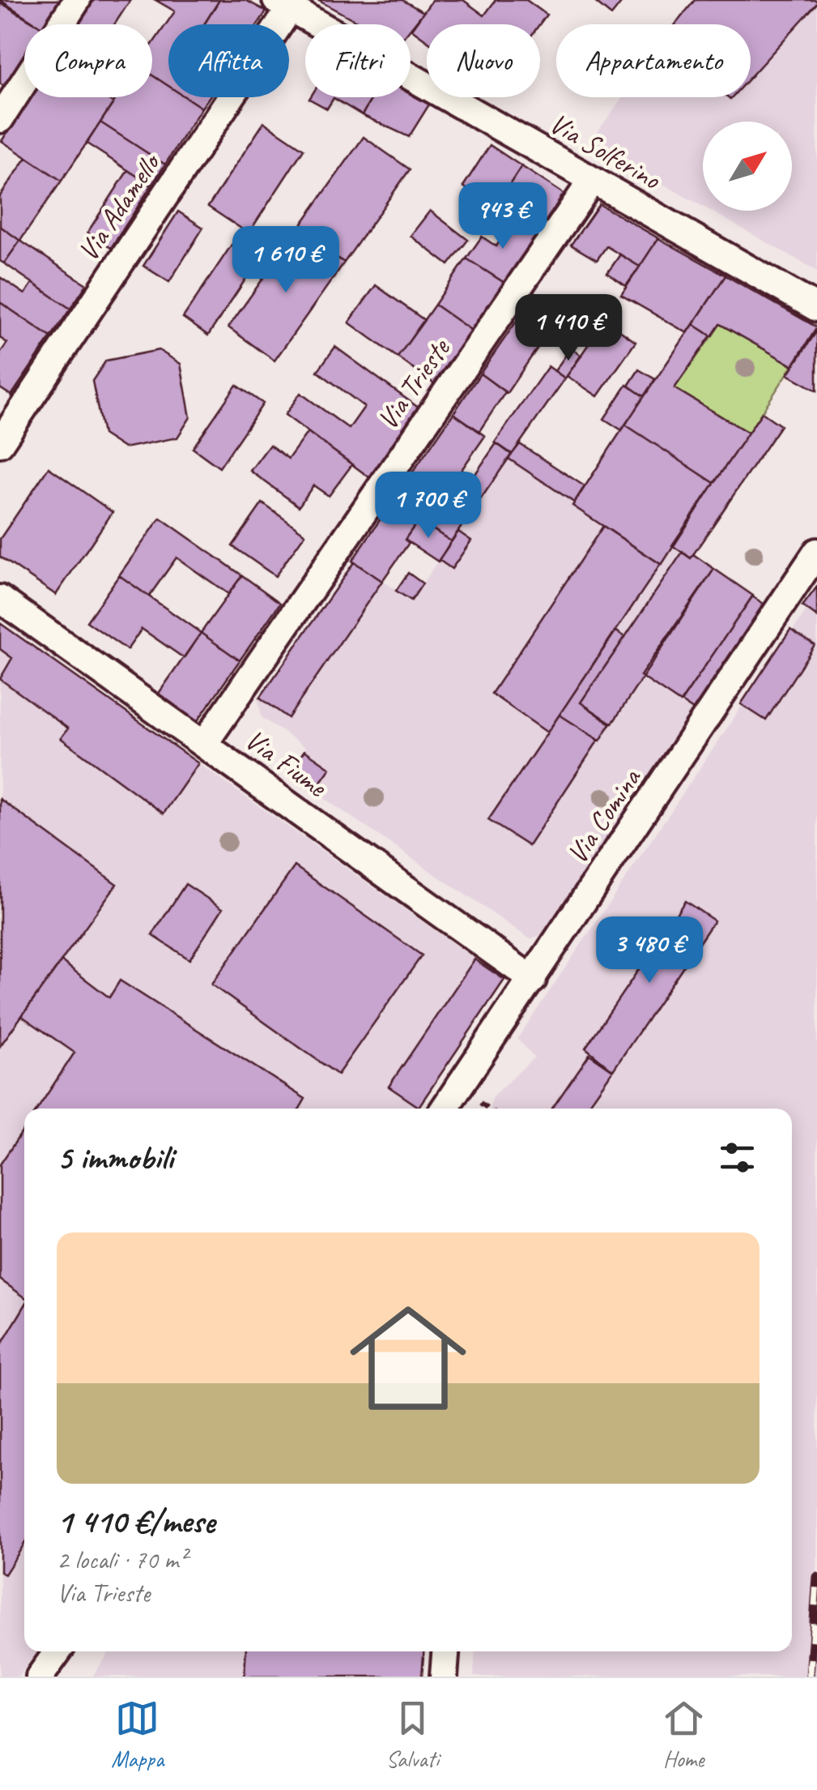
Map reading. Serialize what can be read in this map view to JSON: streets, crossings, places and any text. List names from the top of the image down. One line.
{"streets":{"street":["Via Solferino","Via Adamello","Via Trieste","Via Fiume","Via Comina"]},"crossings":[["Via Solferino","Via Adamello"],["Via Solferino","Via Trieste"],["Via Trieste","Via Fiume"],["Via Fiume","Via Comina"]],"north":"top right","page":{"chip":["Compra","Affitta","Filtri","Nuovo","Appartamento"],"price":["943 €","1 610 €","1 410 €","1 700 €","3 480 €"],"heading":"5 immobili","list":[{"name":"1 410 €/mese","note":"2 locali · 70 m² · Via Trieste"}],"tabs":["Mappa","Salvati","Home"]}}
